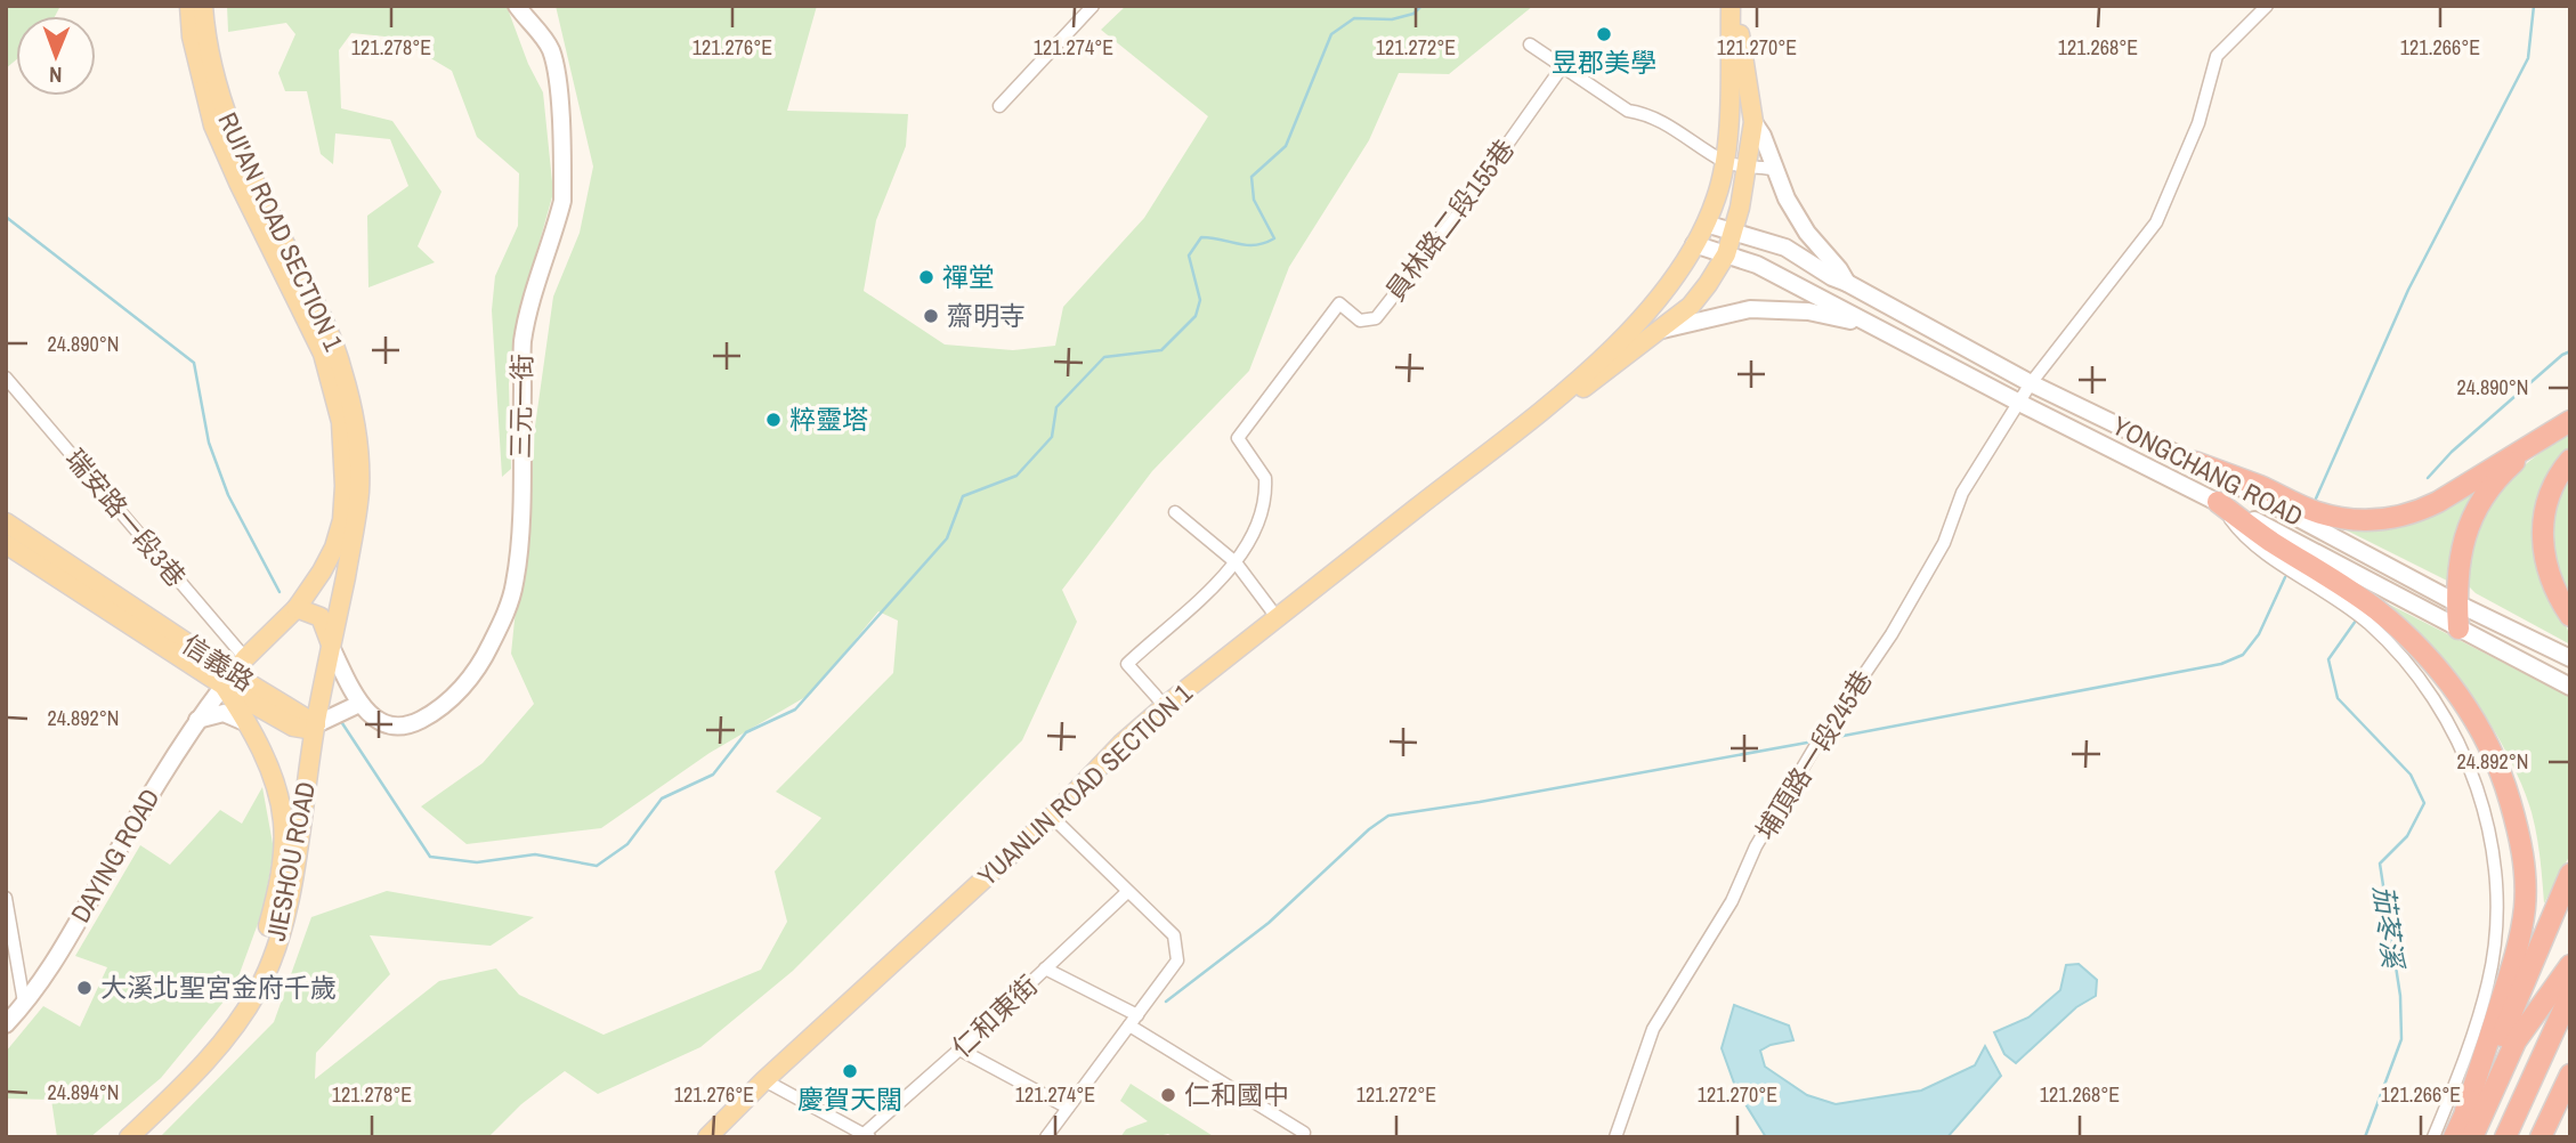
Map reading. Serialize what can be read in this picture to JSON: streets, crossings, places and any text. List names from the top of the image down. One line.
{"streets":{"main road":["RUI'AN ROAD SECTION 1","三元一街","YONGCHANG ROAD","信義路","YUANLIN ROAD SECTION 1","DAYING ROAD","JIESHOU ROAD"],"street":["員林路二段155巷","瑞安路一段3巷","埔頂路一段245巷","仁和東街"]},"crossings":[["RUI'AN ROAD SECTION 1","瑞安路一段3巷"],["RUI'AN ROAD SECTION 1","信義路"],["RUI'AN ROAD SECTION 1","DAYING ROAD"],["RUI'AN ROAD SECTION 1","JIESHOU ROAD"],["YONGCHANG ROAD","埔頂路一段245巷"],["YONGCHANG ROAD","YUANLIN ROAD SECTION 1"],["信義路","DAYING ROAD"],["信義路","JIESHOU ROAD"],["DAYING ROAD","JIESHOU ROAD"]],"water":["茄苳溪"],"places":["昱郡美學","禪堂","齋明寺","粹靈塔","大溪北聖宮金府千歲","慶賀天闊","仁和國中"],"north":"bottom","coordinates":["121.278°E","121.276°E","121.274°E","121.272°E","121.270°E","121.268°E","121.266°E","24.890°N","24.892°N","24.894°N"]}
